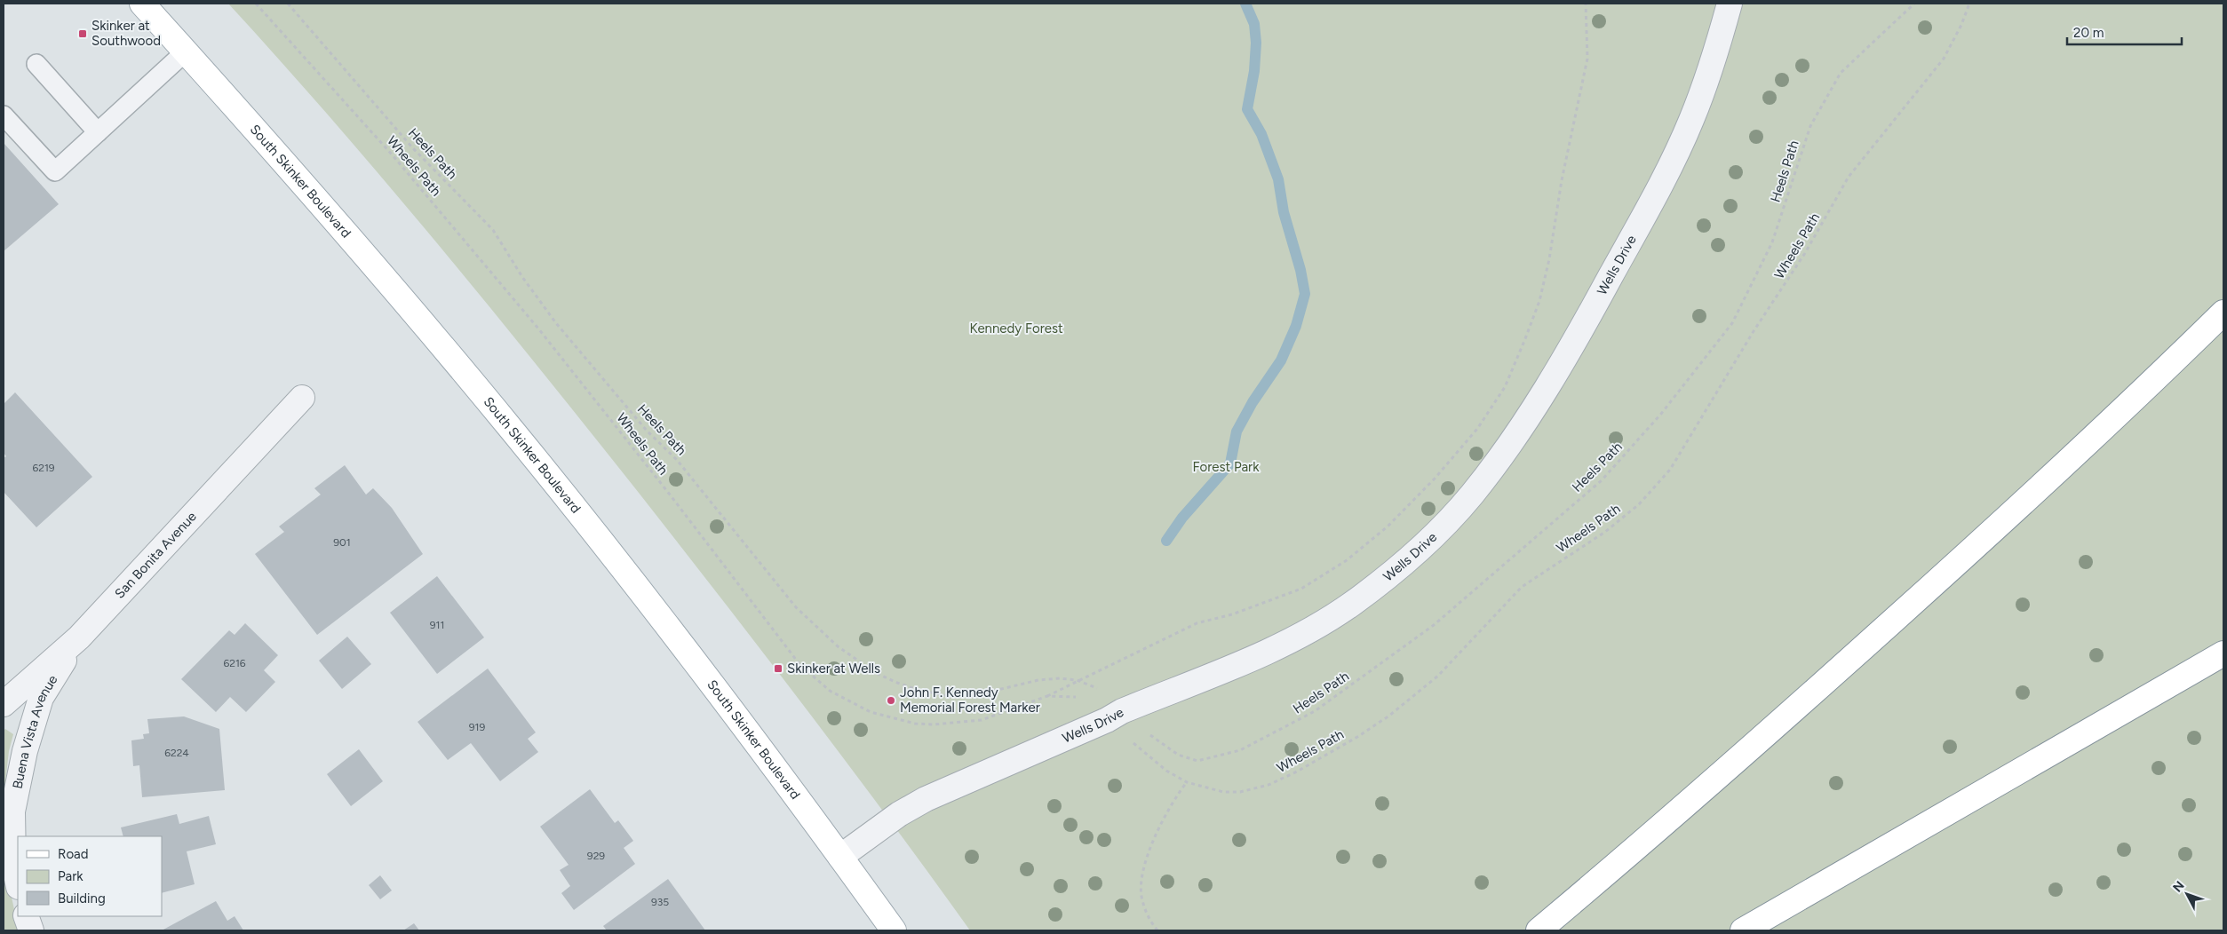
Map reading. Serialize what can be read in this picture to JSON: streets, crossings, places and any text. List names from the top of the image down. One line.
{"streets":{"main road":["South Skinker Boulevard"],"street":["Wells Drive","San Bonita Avenue","Buena Vista Avenue"],"path":["Heels Path","Wheels Path"]},"crossings":[["South Skinker Boulevard","Wells Drive"],["San Bonita Avenue","Buena Vista Avenue"]],"parks":["Kennedy Forest","Forest Park"],"places":{"transit":["Skinker at Southwood","Skinker at Wells"],"other":["John F. Kennedy Memorial Forest Marker"]},"house_numbers":["6219","901","911","6216","919","6224","929","935"],"legend":["Road","Park","Building"],"scale_bar":"20 m","north":"top left"}
